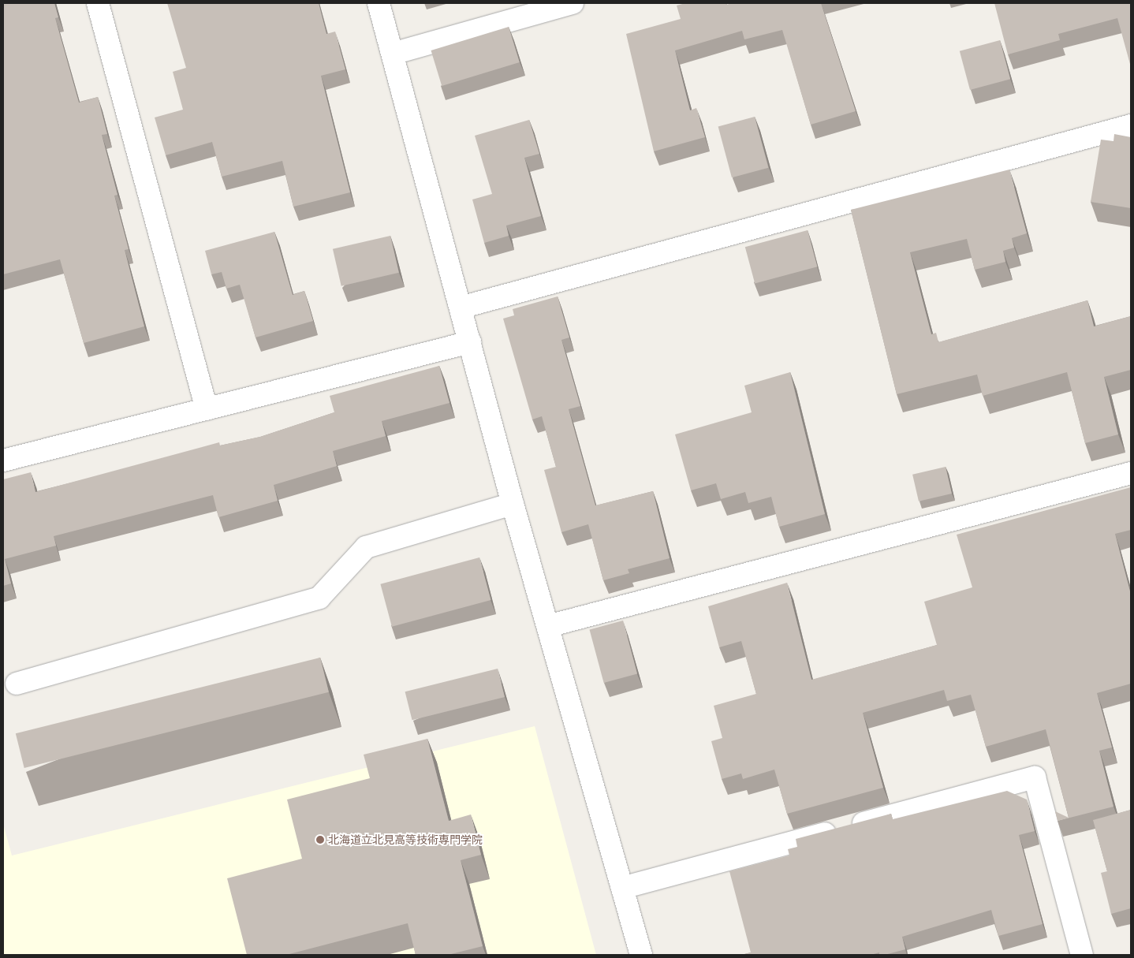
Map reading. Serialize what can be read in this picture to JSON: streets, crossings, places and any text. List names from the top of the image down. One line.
{"places":["北海道立北見高等技術専門学院"]}
